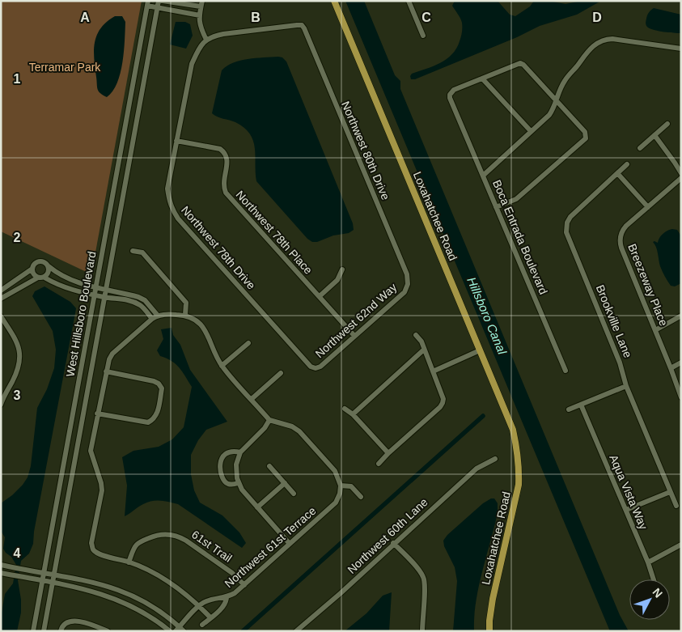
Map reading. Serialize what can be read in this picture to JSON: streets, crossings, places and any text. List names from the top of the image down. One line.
{"streets":{"main road":["Loxahatchee Road"],"street":["Northwest 80th Drive","Northwest 78th Place","Boca Entrada Boulevard","Northwest 78th Drive","Breezeway Place","West Hillsboro Boulevard","Northwest 62nd Way","Brookville Lane","Aqua Vista Way","Northwest 60th Lane","61st Trail","Northwest 61st Terrace"]},"crossings":[["Northwest 80th Drive","Northwest 78th Drive"],["Northwest 80th Drive","Northwest 62nd Way"],["Northwest 78th Place","Northwest 78th Drive"],["Northwest 78th Place","Northwest 62nd Way"],["Northwest 78th Drive","Northwest 62nd Way"],["61st Trail","Northwest 61st Terrace"]],"water":["Hillsboro Canal"],"parks":["Terramar Park"],"north":"top right","grid":{"columns":["A","B","C","D"],"rows":["1","2","3","4"]}}
